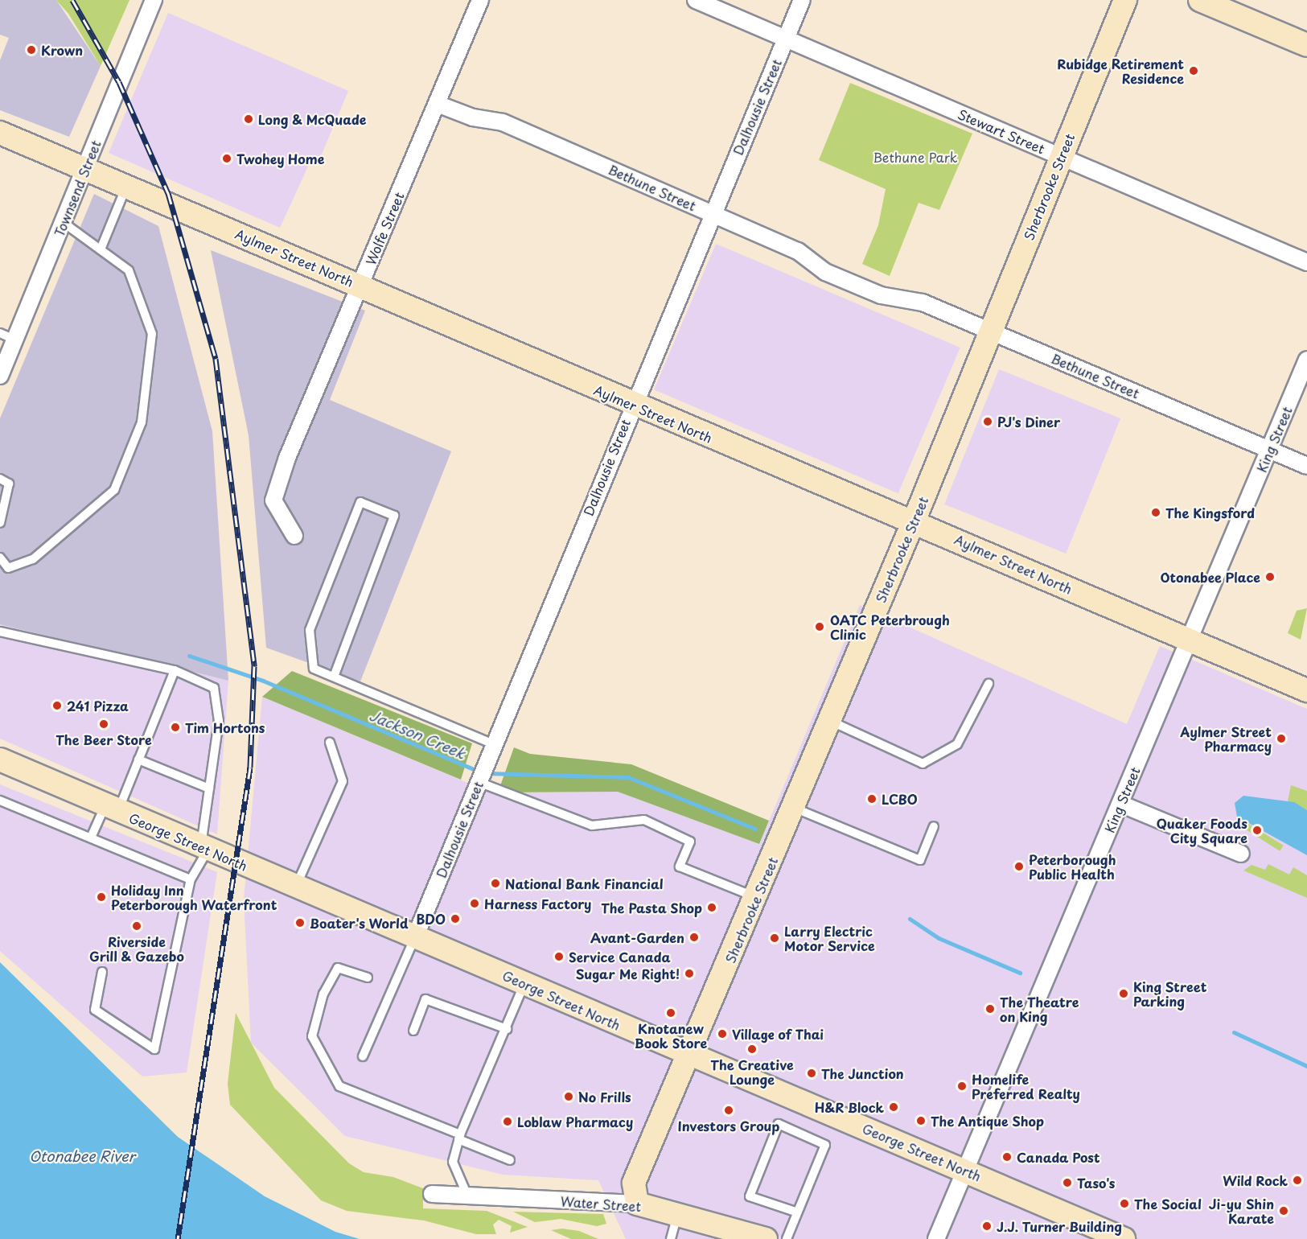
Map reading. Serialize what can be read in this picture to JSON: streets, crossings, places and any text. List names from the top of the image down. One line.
{"streets":{"main road":["Sherbrooke Street","Aylmer Street North","George Street North","Water Street"],"street":["Dalhousie Street","Stewart Street","Bethune Street","Townsend Street","Wolfe Street","King Street"]},"crossings":[["Dalhousie Street","Stewart Street"],["Dalhousie Street","Bethune Street"],["Dalhousie Street","Aylmer Street North"],["Dalhousie Street","George Street North"],["Stewart Street","Sherbrooke Street"],["Sherbrooke Street","Bethune Street"],["Sherbrooke Street","Aylmer Street North"],["Sherbrooke Street","George Street North"],["Sherbrooke Street","Water Street"],["Bethune Street","Wolfe Street"],["Bethune Street","King Street"],["Townsend Street","Aylmer Street North"],["Wolfe Street","Aylmer Street North"],["Aylmer Street North","King Street"],["King Street","George Street North"]],"water":["Jackson Creek","Otonabee River"],"parks":["Bethune Park"],"places":["Krown","Rubidge Retirement Residence","Long & McQuade","Twohey Home","PJ's Diner","The Kingsford","Otonabee Place","OATC Peterbrough Clinic","241 Pizza","The Beer Store","Tim Hortons","Aylmer Street Pharmacy","LCBO","Quaker Foods City Square","Peterborough Public Health","National Bank Financial","Holiday Inn Peterborough Waterfront","Harness Factory","The Pasta Shop","BDO","Boater's World","Riverside Grill & Gazebo","Avant-Garden","Larry Electric Motor Service","Service Canada","Sugar Me Right!","King Street Parking","The Theatre on King","Knotanew Book Store","Village of Thai","The Creative Lounge","The Junction","Homelife Preferred Realty","No Frills","H&R Block","Investors Group","The Antique Shop","Loblaw Pharmacy","Canada Post","Wild Rock","Taso's","The Social","Ji-yu Shin Karate","J.J. Turner Building"]}
